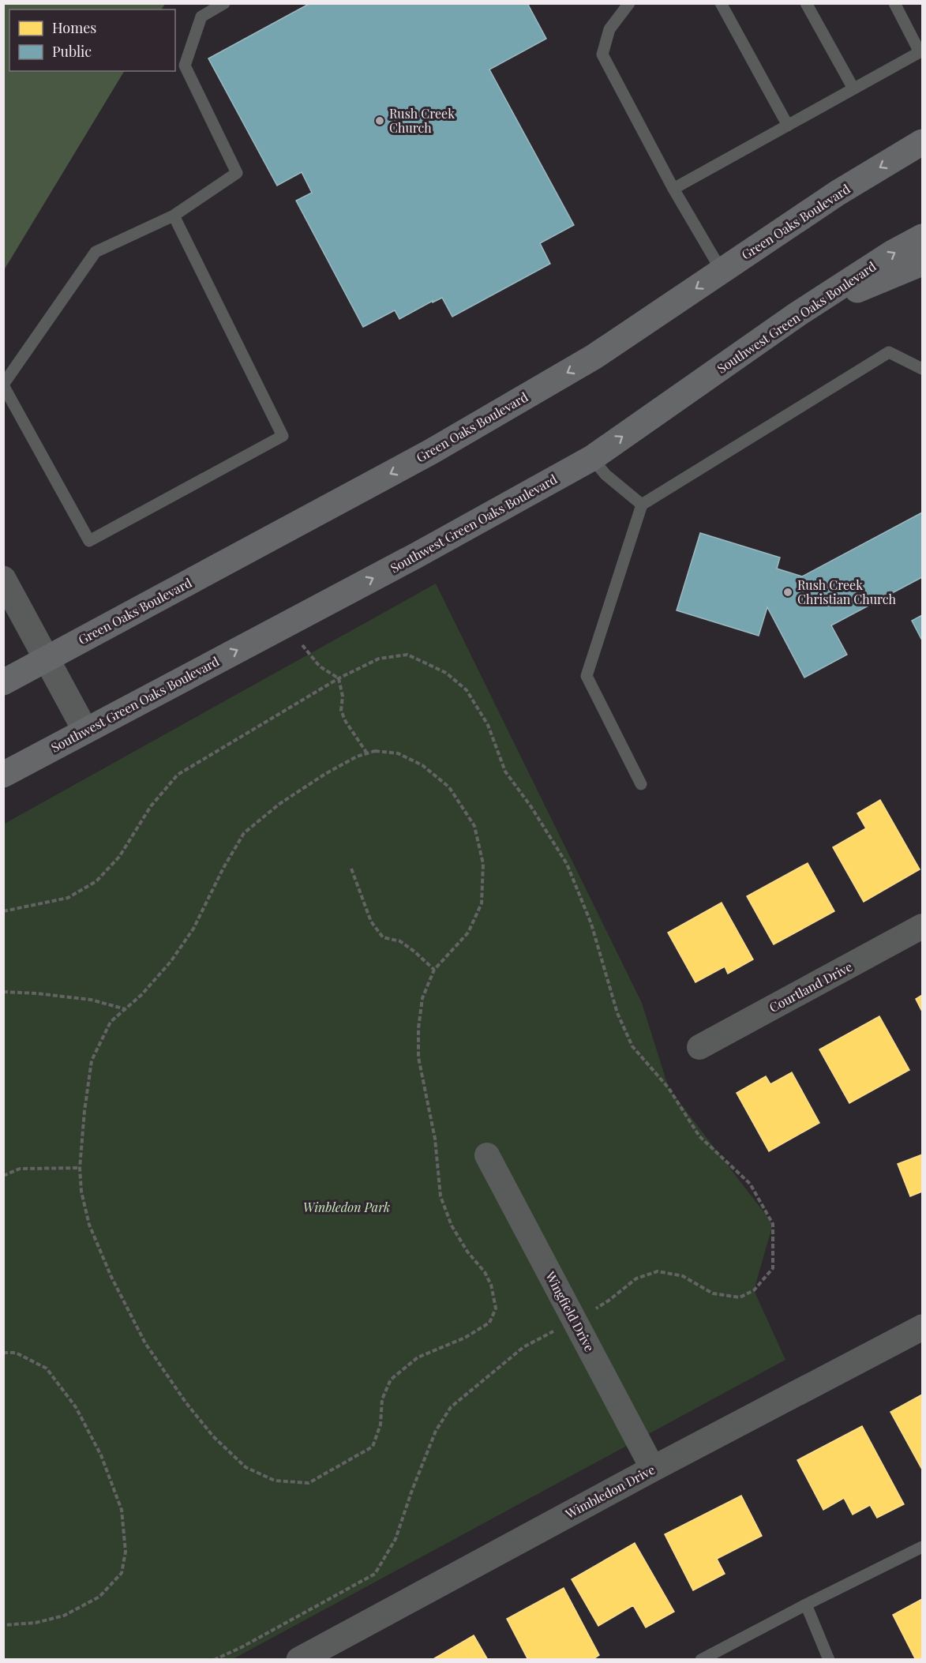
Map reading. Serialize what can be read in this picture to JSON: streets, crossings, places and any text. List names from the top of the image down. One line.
{"streets":{"main road":["Green Oaks Boulevard","Southwest Green Oaks Boulevard"],"street":["Courtland Drive","Wingfield Drive","Wimbledon Drive"]},"crossings":[["Wingfield Drive","Wimbledon Drive"]],"one_way":["Green Oaks Boulevard","Southwest Green Oaks Boulevard"],"parks":["Winbledon Park"],"places":["Rush Creek Church","Rush Creek Christian Church"],"legend":["Homes","Public"]}
